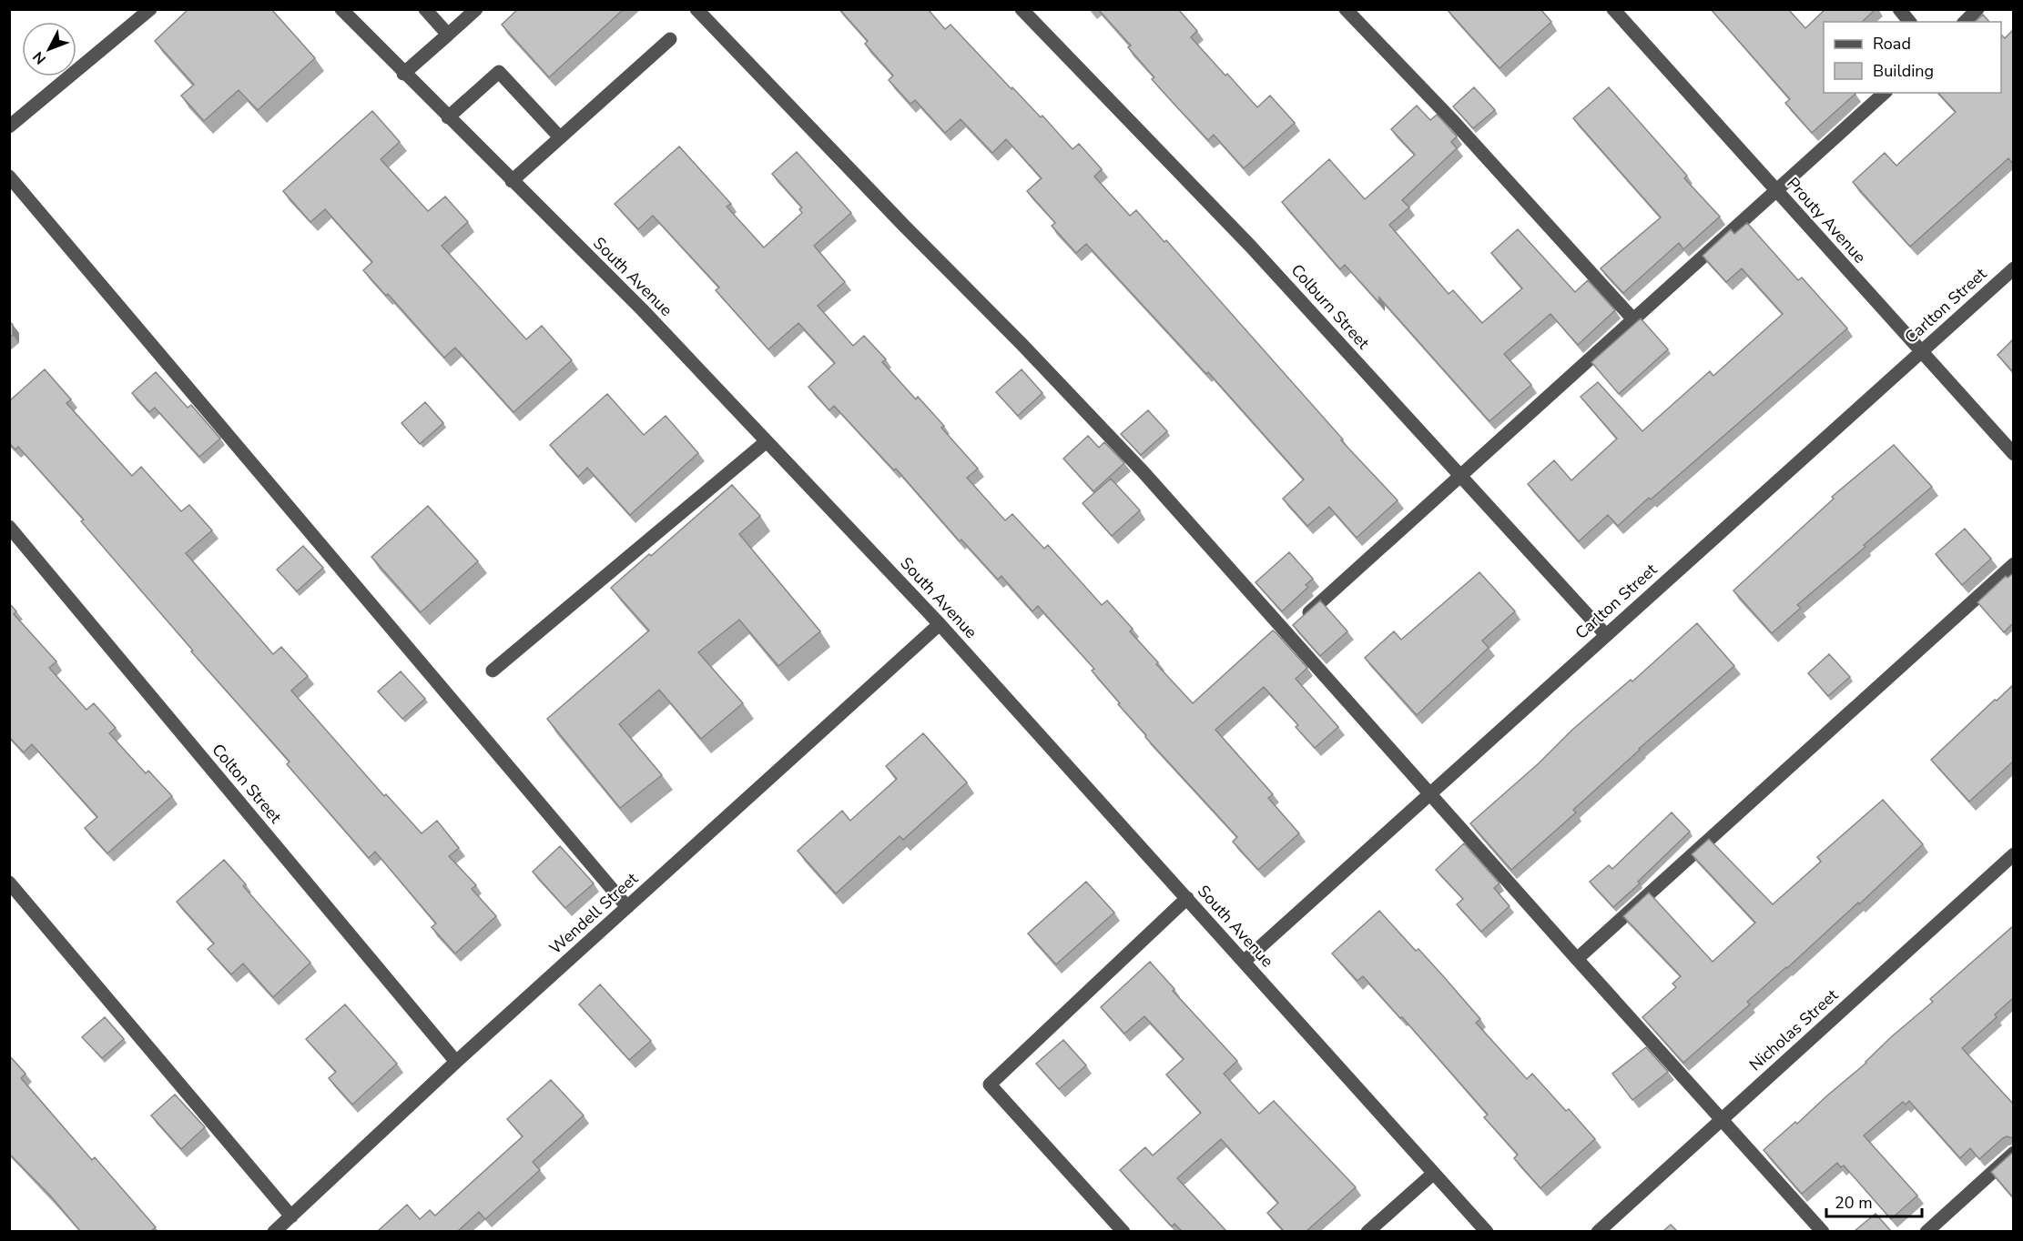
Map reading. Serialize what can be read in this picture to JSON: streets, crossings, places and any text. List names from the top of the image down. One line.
{"streets":{"street":["Prouty Avenue","South Avenue","Carlton Street","Colburn Street","Colton Street","Wendell Street","Nicholas Street"]},"crossings":[["Prouty Avenue","Carlton Street"],["South Avenue","Carlton Street"],["South Avenue","Wendell Street"],["Carlton Street","Colburn Street"],["Colton Street","Wendell Street"]],"legend":["Road","Building"],"scale_bar":"20 m","north":"bottom left"}
